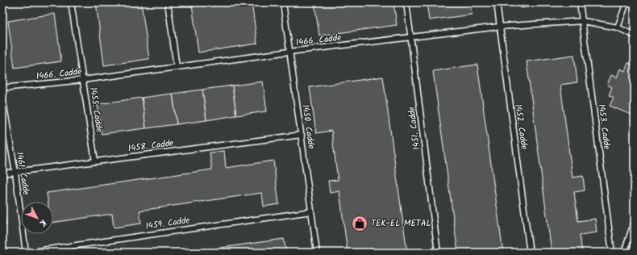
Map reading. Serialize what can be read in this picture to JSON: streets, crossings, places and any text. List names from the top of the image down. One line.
{"streets":{"lane":["1466. Cadde","1455. Cadde","1450. Cadde","1452. Cadde","1453. Cadde","1451. Cadde","1458. Cadde","1461. Cadde","1459. Cadde"]},"crossings":[["1466. Cadde","1455. Cadde"],["1466. Cadde","1450. Cadde"],["1466. Cadde","1452. Cadde"],["1466. Cadde","1453. Cadde"],["1466. Cadde","1451. Cadde"],["1455. Cadde","1458. Cadde"],["1450. Cadde","1458. Cadde"],["1450. Cadde","1459. Cadde"],["1458. Cadde","1461. Cadde"],["1461. Cadde","1459. Cadde"]],"places":{"shop":["TEK-EL METAL"]},"north":"bottom right"}
